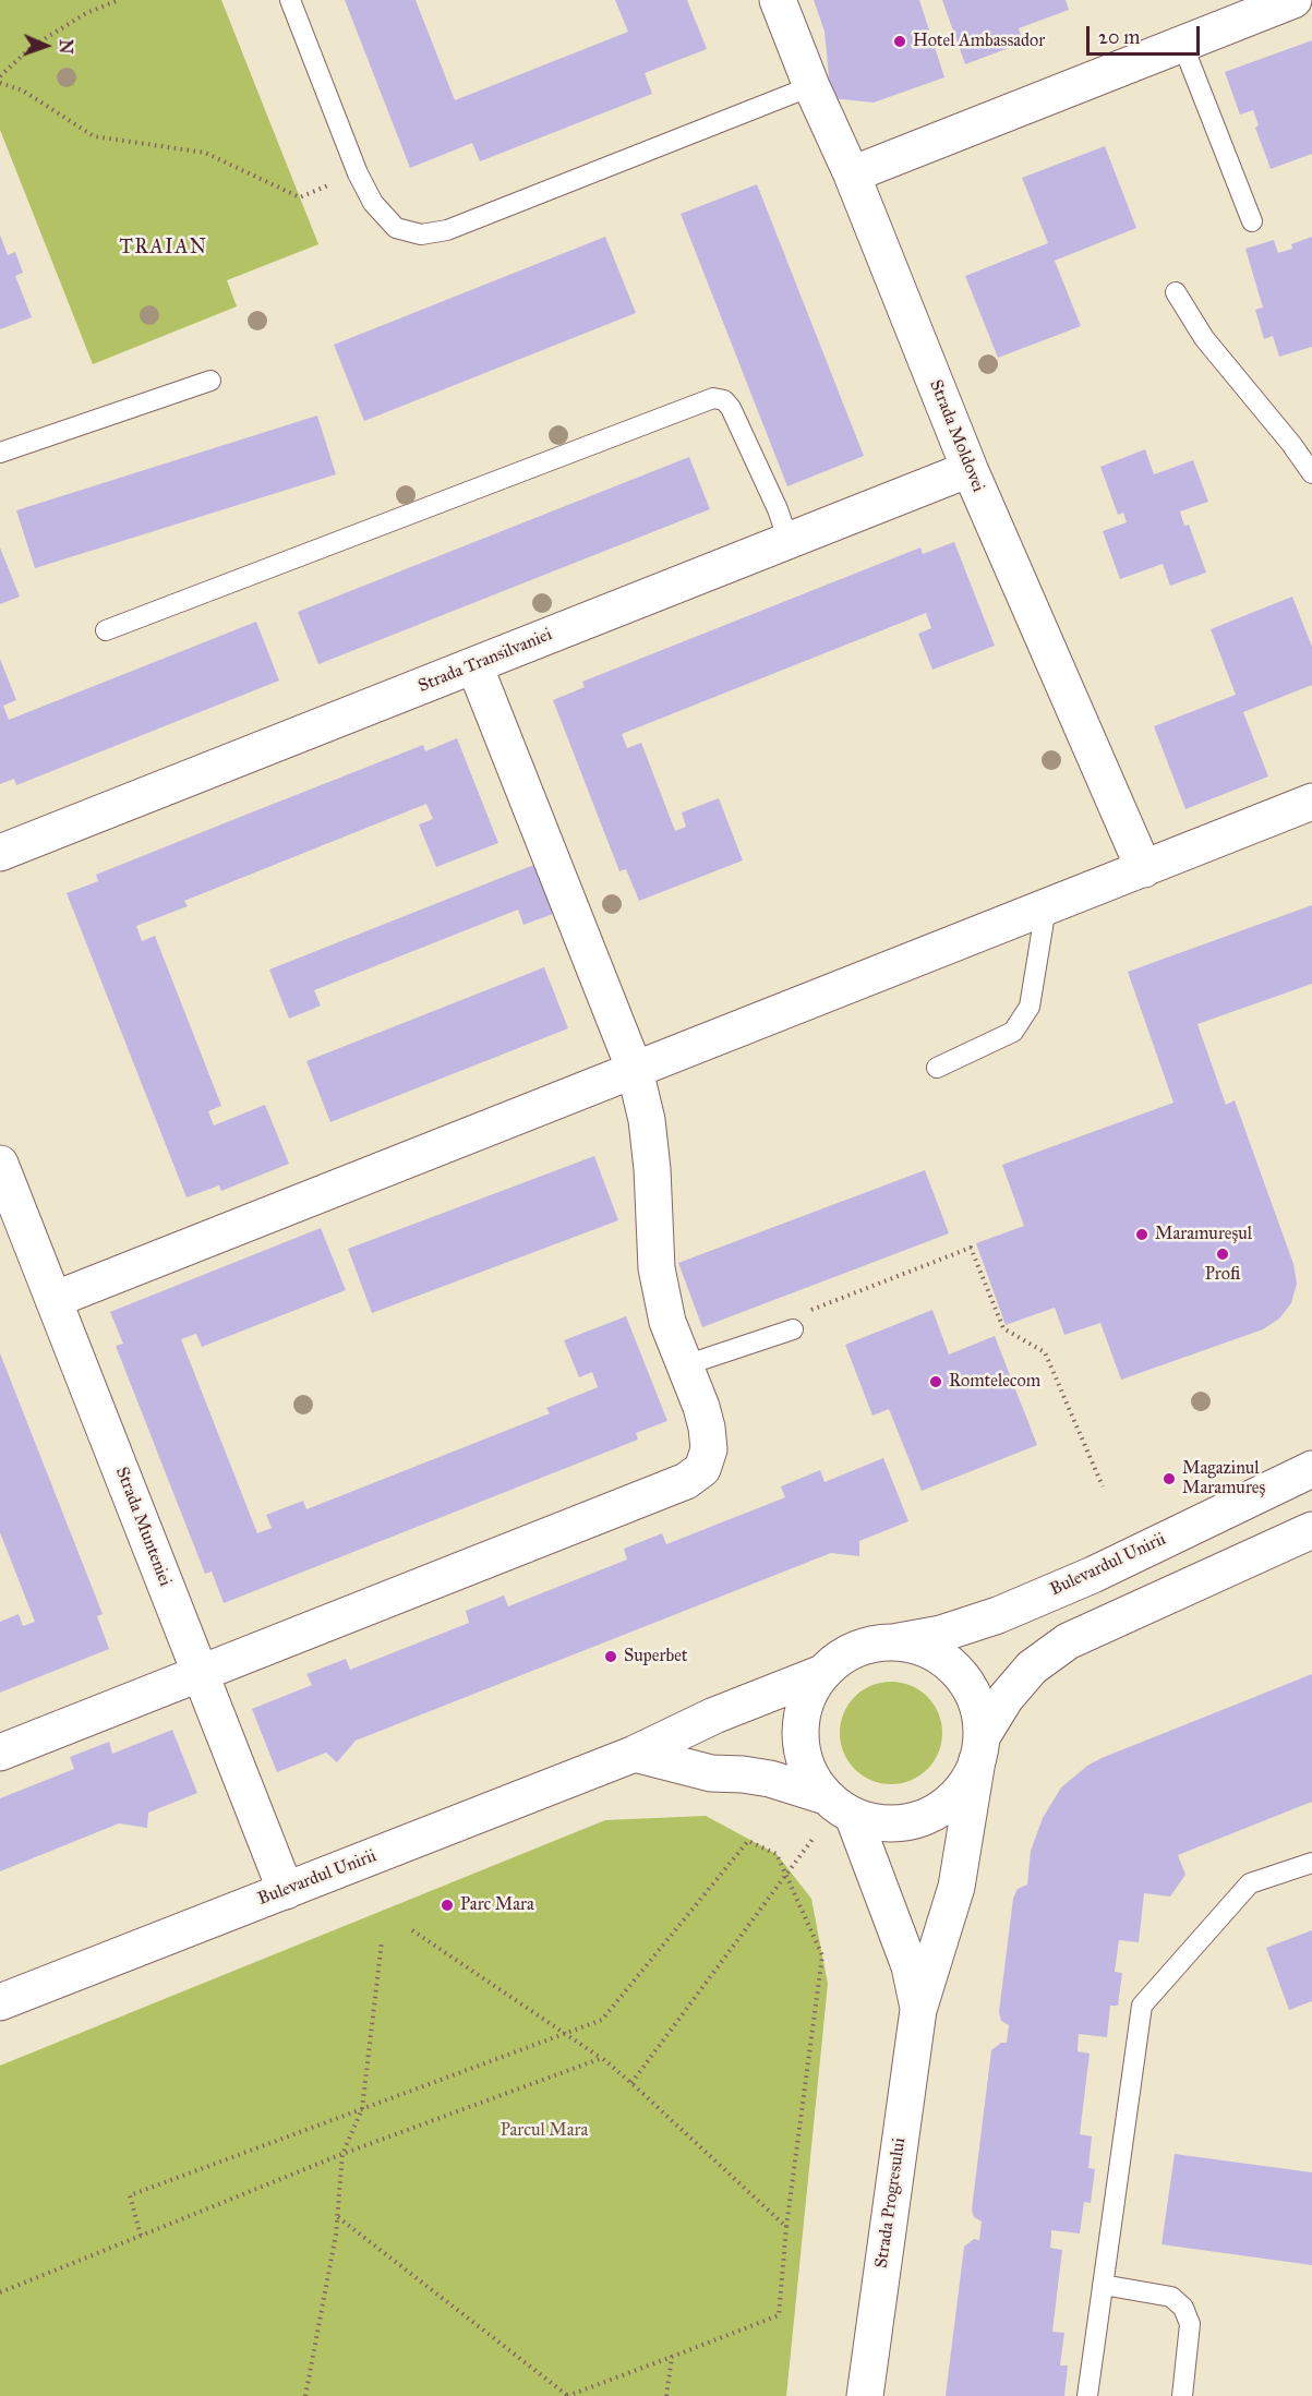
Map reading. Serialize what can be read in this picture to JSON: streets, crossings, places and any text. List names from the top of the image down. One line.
{"streets":{"street":["Strada Moldovei","Strada Transilvaniei","Strada Munteniei","Bulevardul Unirii","Strada Progresului"]},"crossings":[["Strada Moldovei","Strada Transilvaniei"],["Strada Munteniei","Bulevardul Unirii"],["Bulevardul Unirii","Strada Progresului"]],"districts":["TRAIAN"],"parks":["Parcul Mara"],"places":["Hotel Ambassador","Maramureșul","Profi","Romtelecom","Magazinul Maramureș","Superbet","Parc Mara"],"scale_bar":"20 m","north":"right"}
